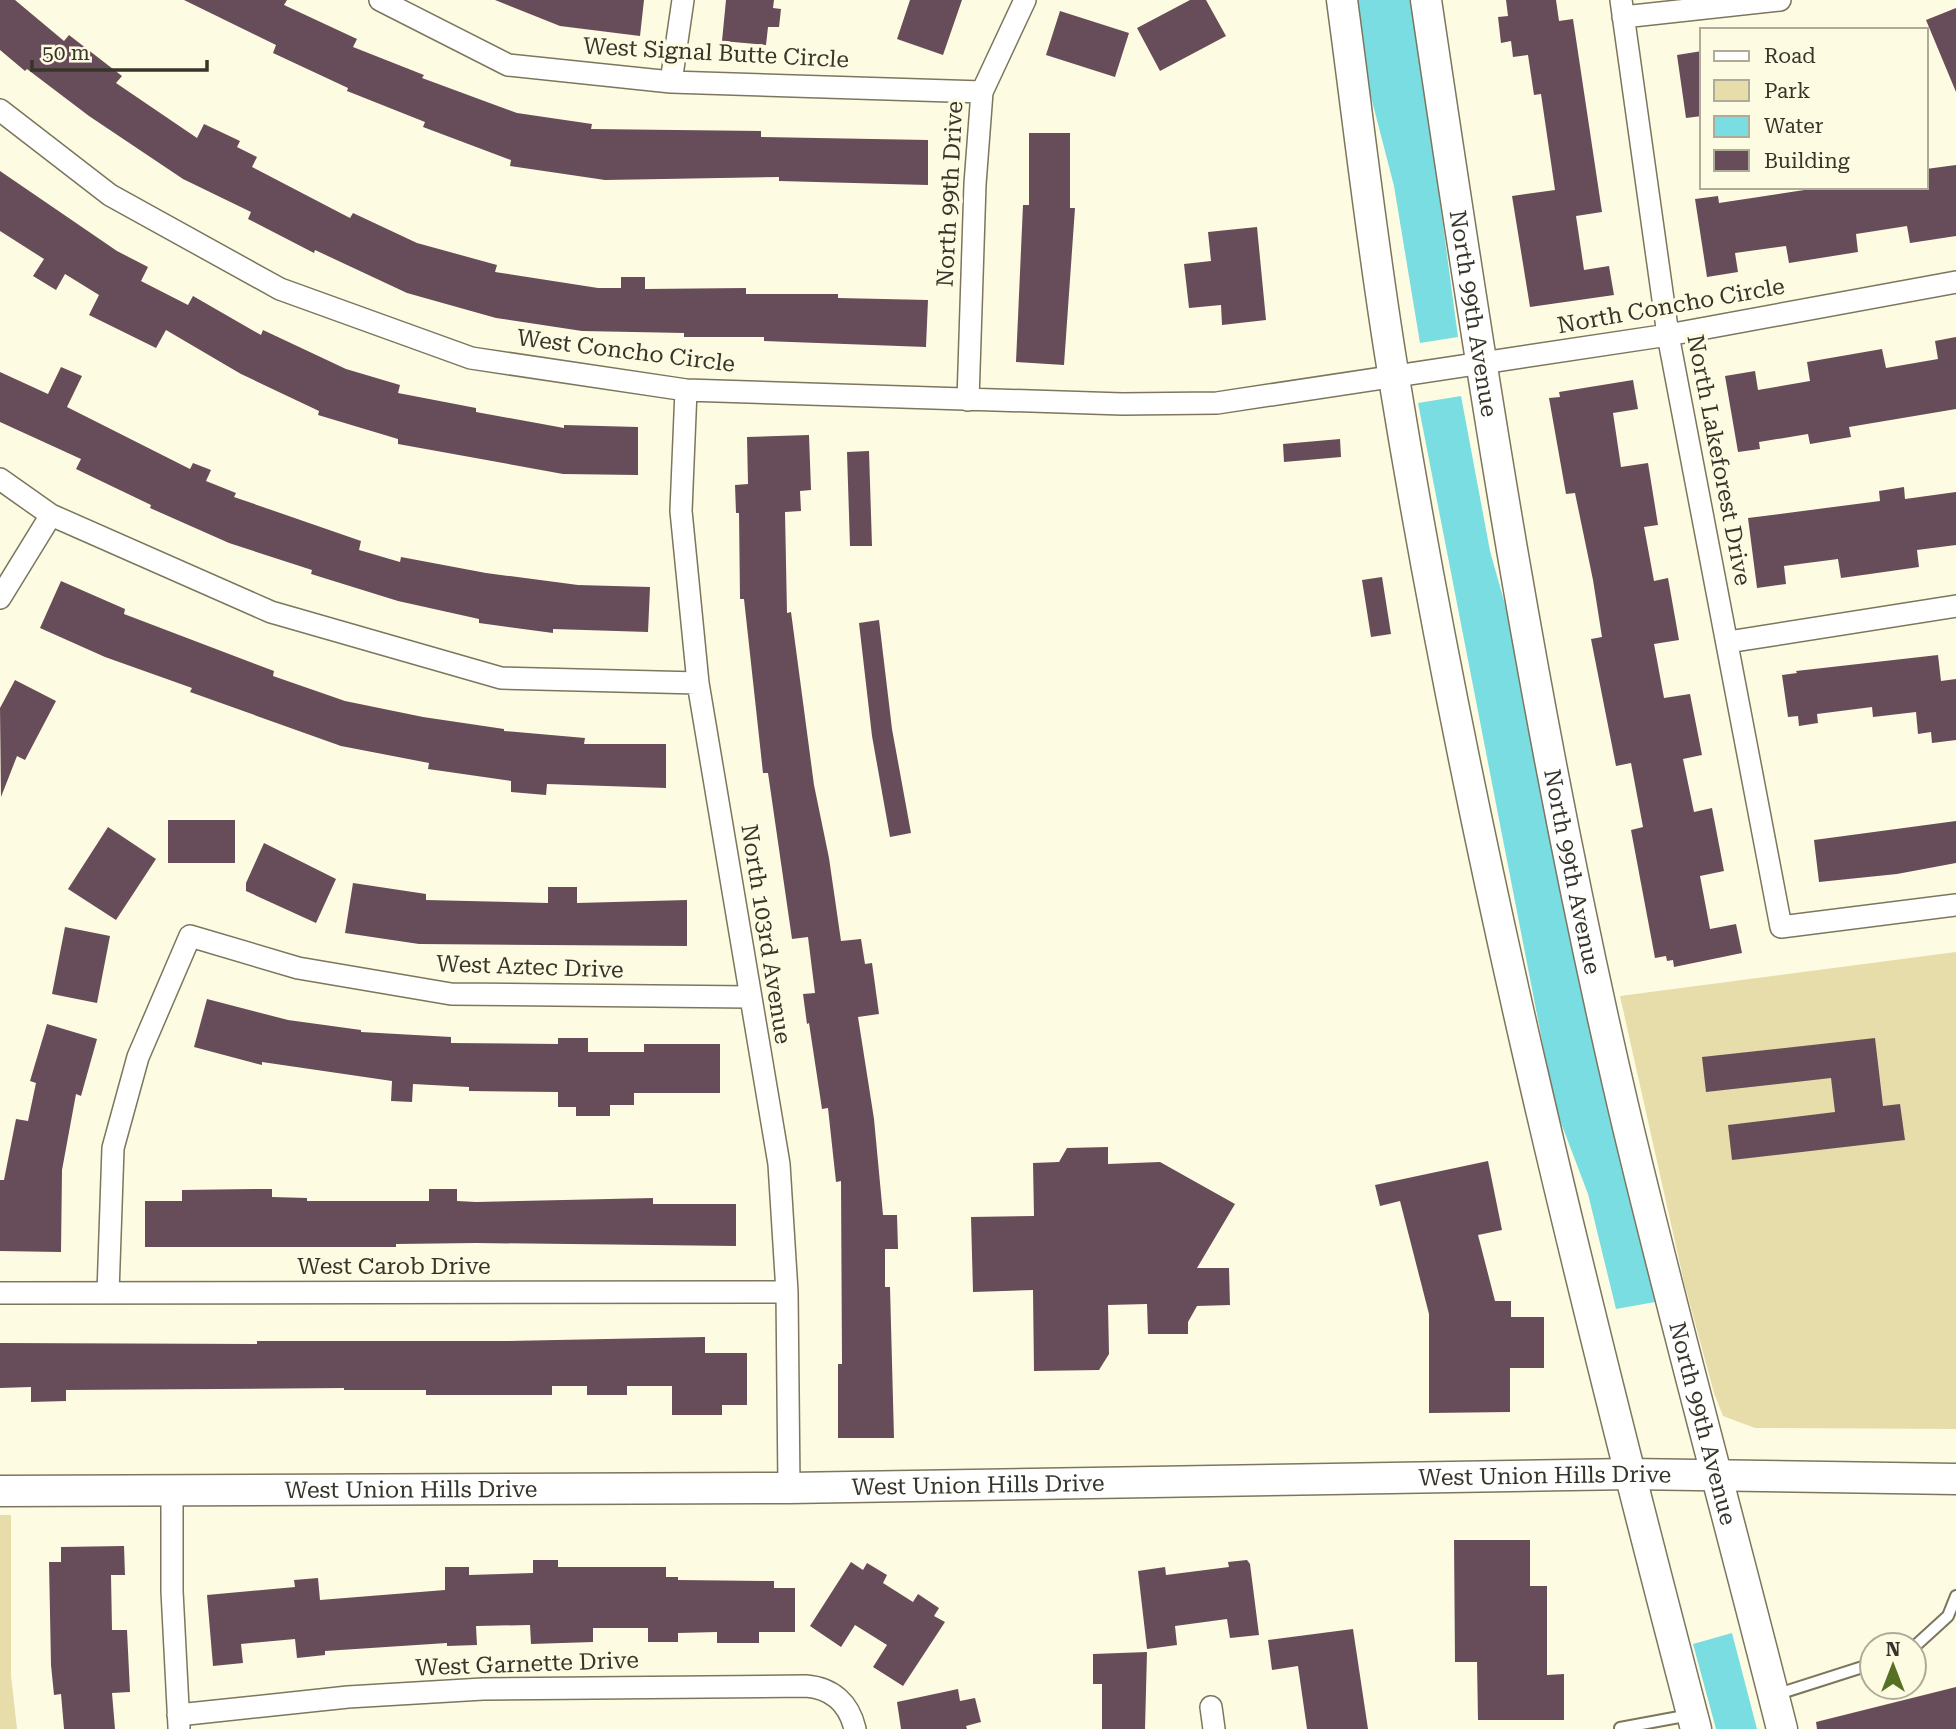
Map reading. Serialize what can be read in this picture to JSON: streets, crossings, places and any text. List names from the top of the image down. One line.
{"streets":{"main road":["North 99th Avenue","West Union Hills Drive"],"street":["West Signal Butte Circle","North 99th Drive","North Concho Circle","West Concho Circle","North Lakeforest Drive","North 103rd Avenue","West Aztec Drive","West Carob Drive","West Garnette Drive"]},"crossings":[["West Signal Butte Circle","North 99th Drive"],["North 99th Drive","West Concho Circle"],["North Concho Circle","North 99th Avenue"],["North Concho Circle","West Concho Circle"],["North Concho Circle","North Lakeforest Drive"],["North 99th Avenue","West Union Hills Drive"],["West Concho Circle","North 103rd Avenue"],["North 103rd Avenue","West Aztec Drive"],["North 103rd Avenue","West Carob Drive"],["North 103rd Avenue","West Union Hills Drive"],["West Aztec Drive","West Carob Drive"]],"legend":["Road","Park","Water","Building"],"scale_bar":"50 m","north":"top"}
